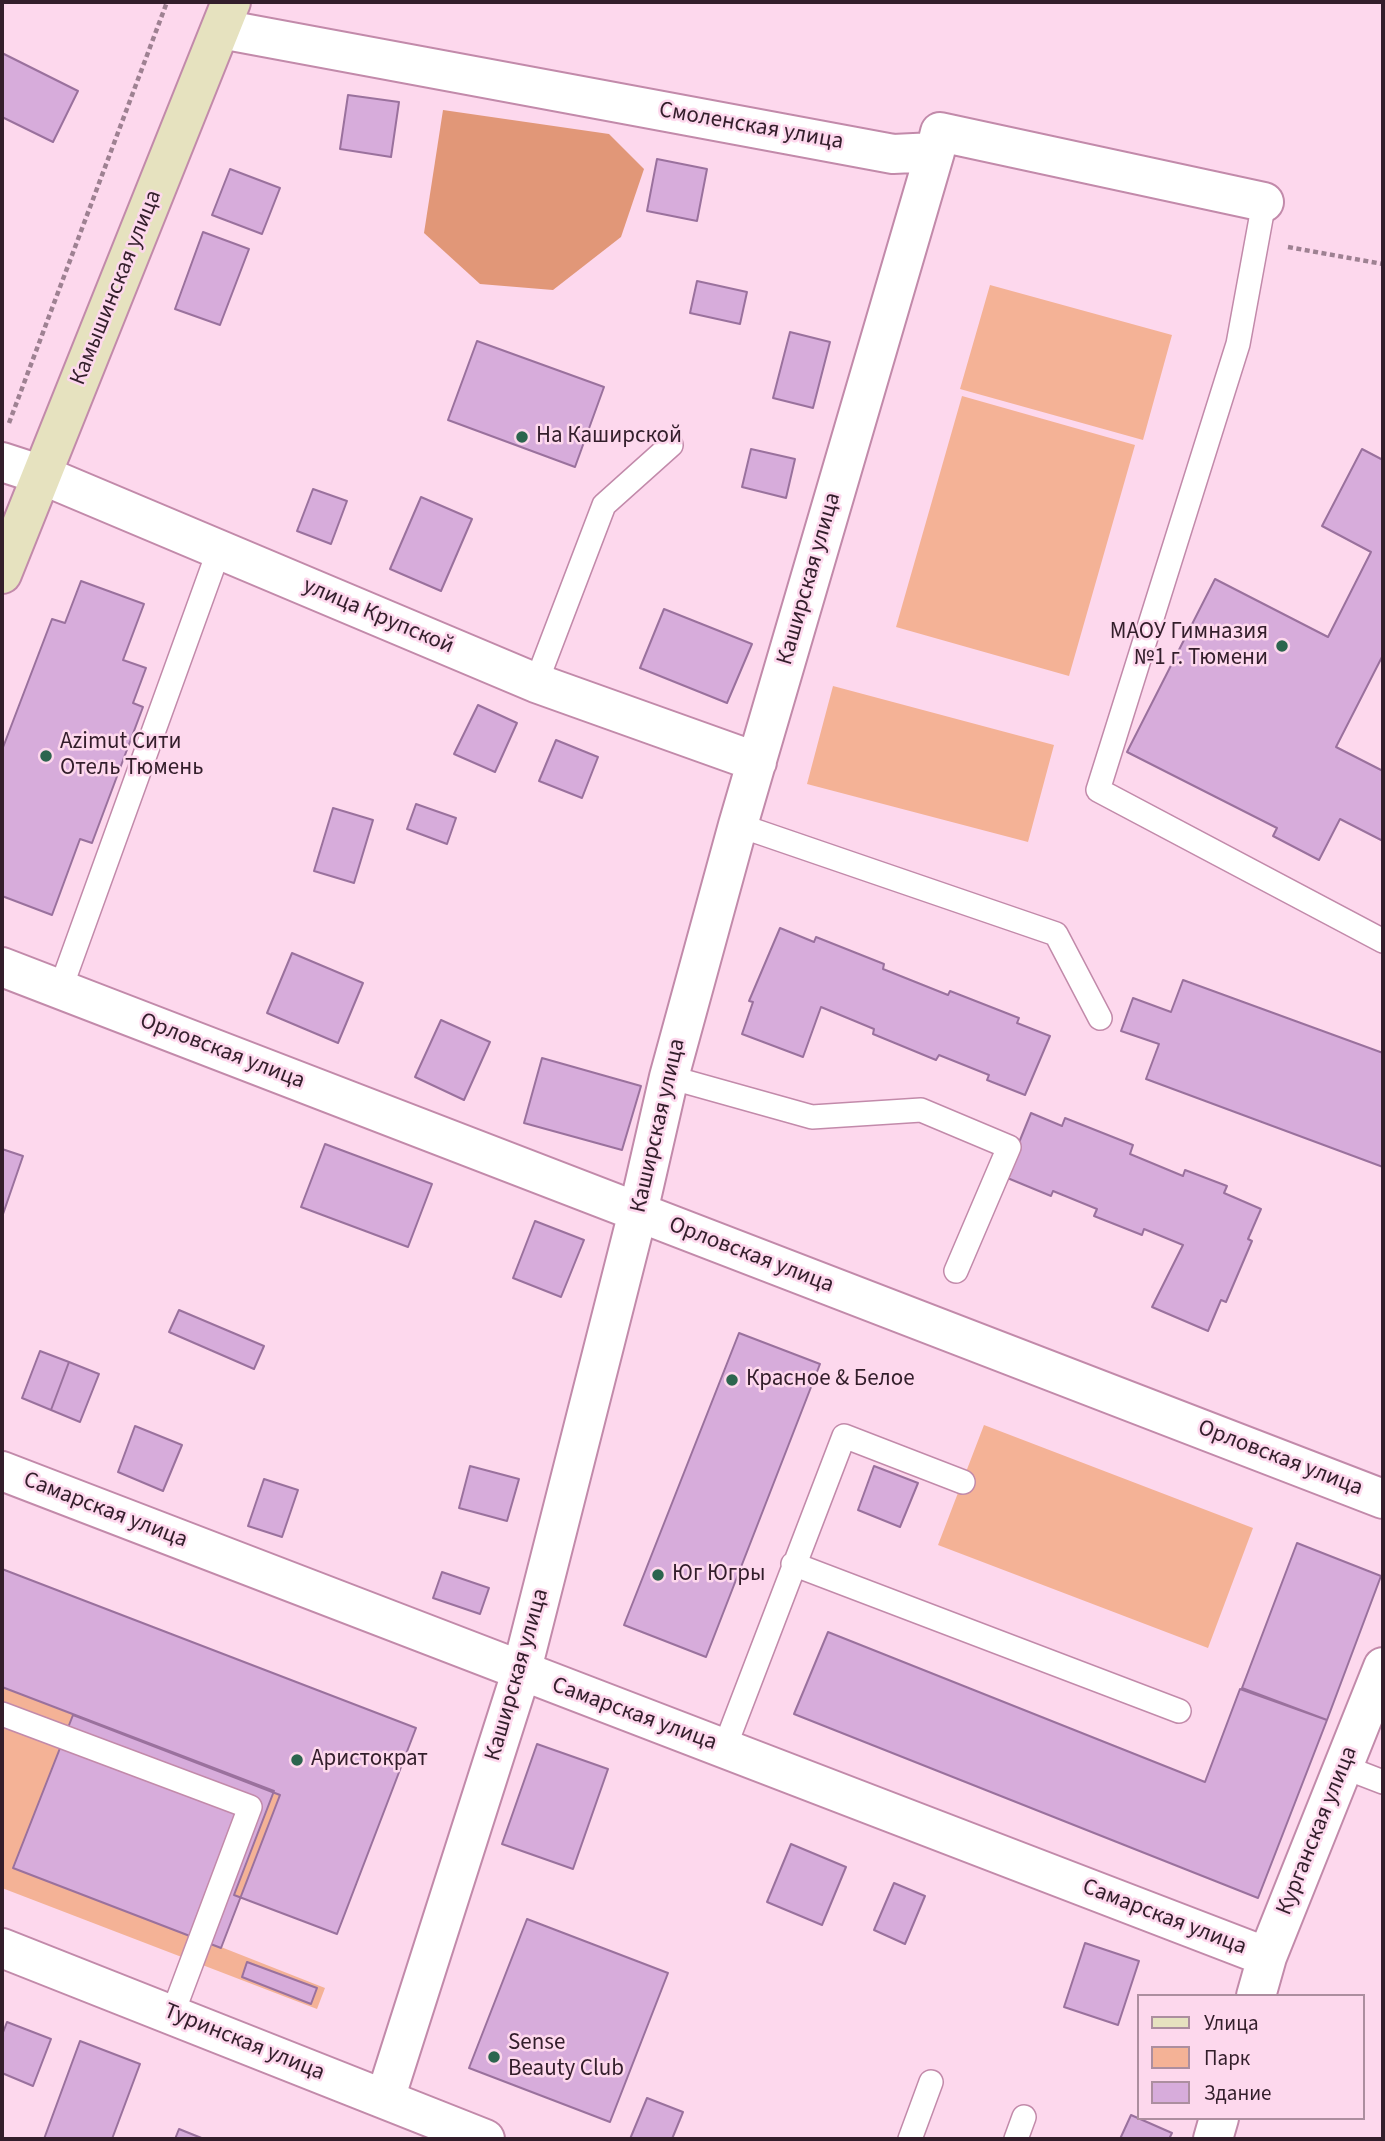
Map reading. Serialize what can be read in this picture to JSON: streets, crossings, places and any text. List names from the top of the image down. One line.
{"streets":{"street":["Смоленская улица","Камышинская улица","Каширская улица","улица Крупской","Орловская улица","Самарская улица","Курганская улица","Туринская улица"]},"crossings":[["Смоленская улица","Камышинская улица"],["Смоленская улица","Каширская улица"],["Камышинская улица","улица Крупской"],["Каширская улица","улица Крупской"],["Каширская улица","Орловская улица"],["Каширская улица","Самарская улица"],["Каширская улица","Туринская улица"],["Самарская улица","Курганская улица"]],"places":["На Каширской","МАОУ Гимназия №1 г. Тюмени","Azimut Сити Отель Тюмень","Красное & Белое","Юг Югры","Аристократ","Sense Beauty Club"],"legend":["Улица","Парк","Здание"]}
